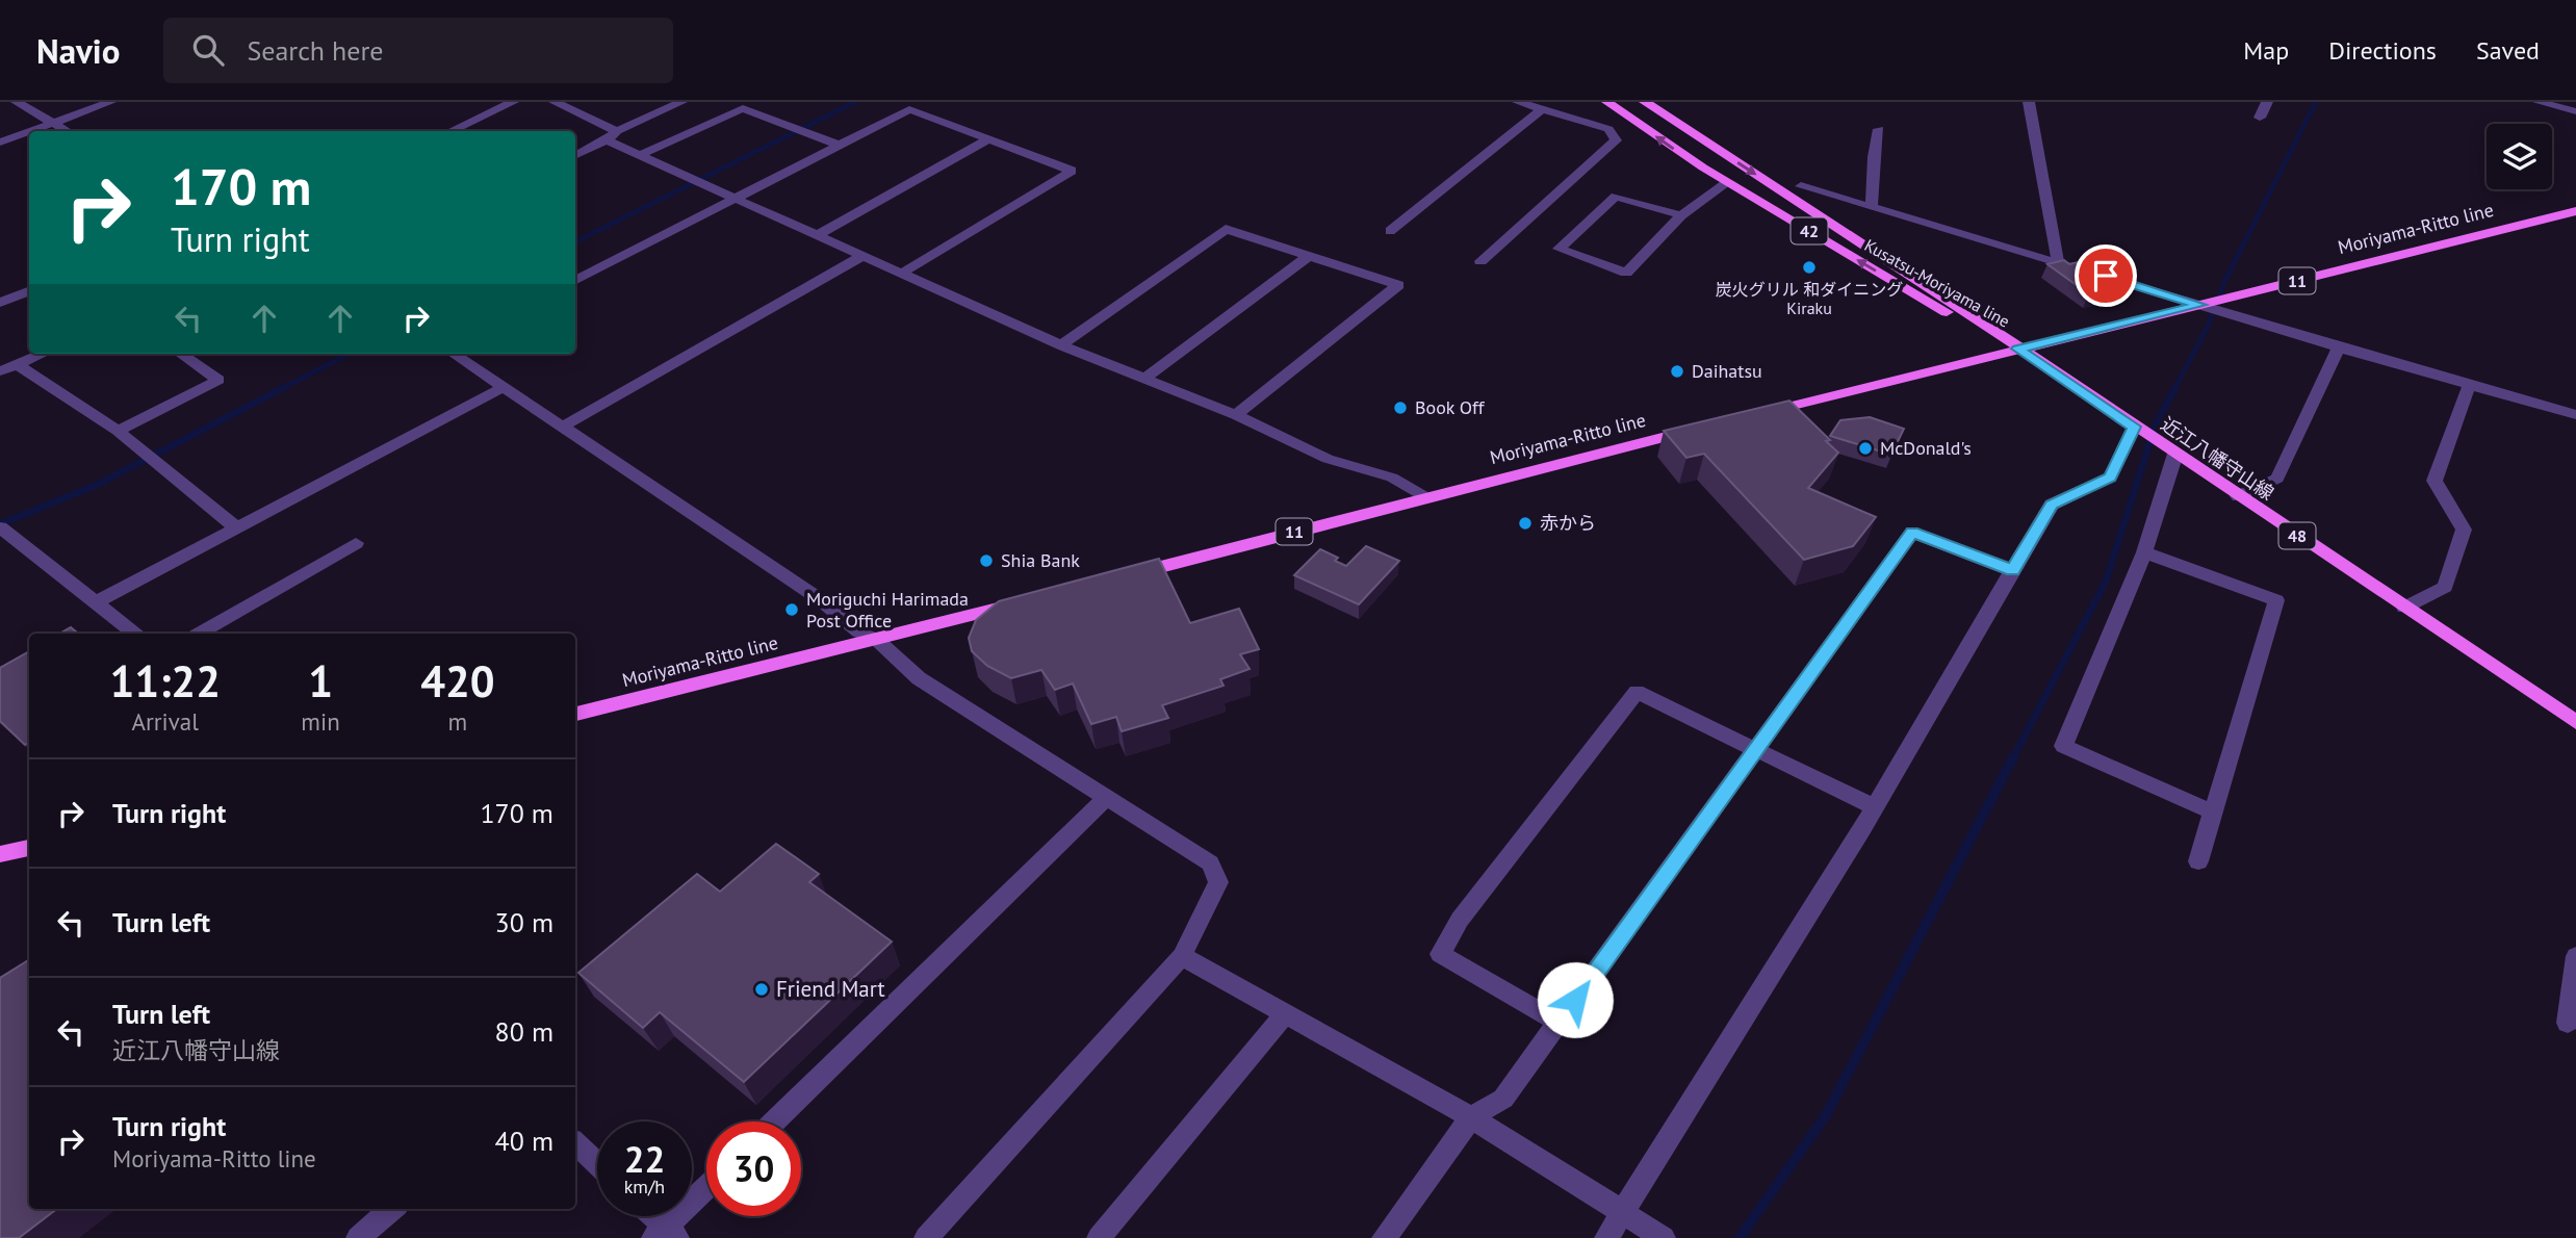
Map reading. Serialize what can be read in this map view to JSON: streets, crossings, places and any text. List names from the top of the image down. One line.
{"streets":{"main road":["Moriyama-Ritto line","42","11","Kusatsu-Moriyama line","近江八幡守山線","48"]},"crossings":[["Moriyama-Ritto line","Kusatsu-Moriyama line"],["Moriyama-Ritto line","近江八幡守山線"],["Kusatsu-Moriyama line","近江八幡守山線"]],"places":["炭火グリル 和ダイニング Kiraku","Daihatsu","Book Off","McDonald's","赤から","Shia Bank","Moriguchi Harimada Post Office","Friend Mart"],"page":{"header":"Navio","search":"Search here","nav":["Map","Directions","Saved"],"turn":["170 m","Turn right"],"eta":["11:22","Arrival","1","min","420","m"],"list":[{"name":"Turn right","value":"170 m"},{"name":"Turn left","value":"30 m"},{"name":"Turn left","note":"近江八幡守山線","value":"80 m"},{"name":"Turn right","note":"Moriyama-Ritto line","value":"40 m"}],"speed":"22 km/h","limit":"30"}}
